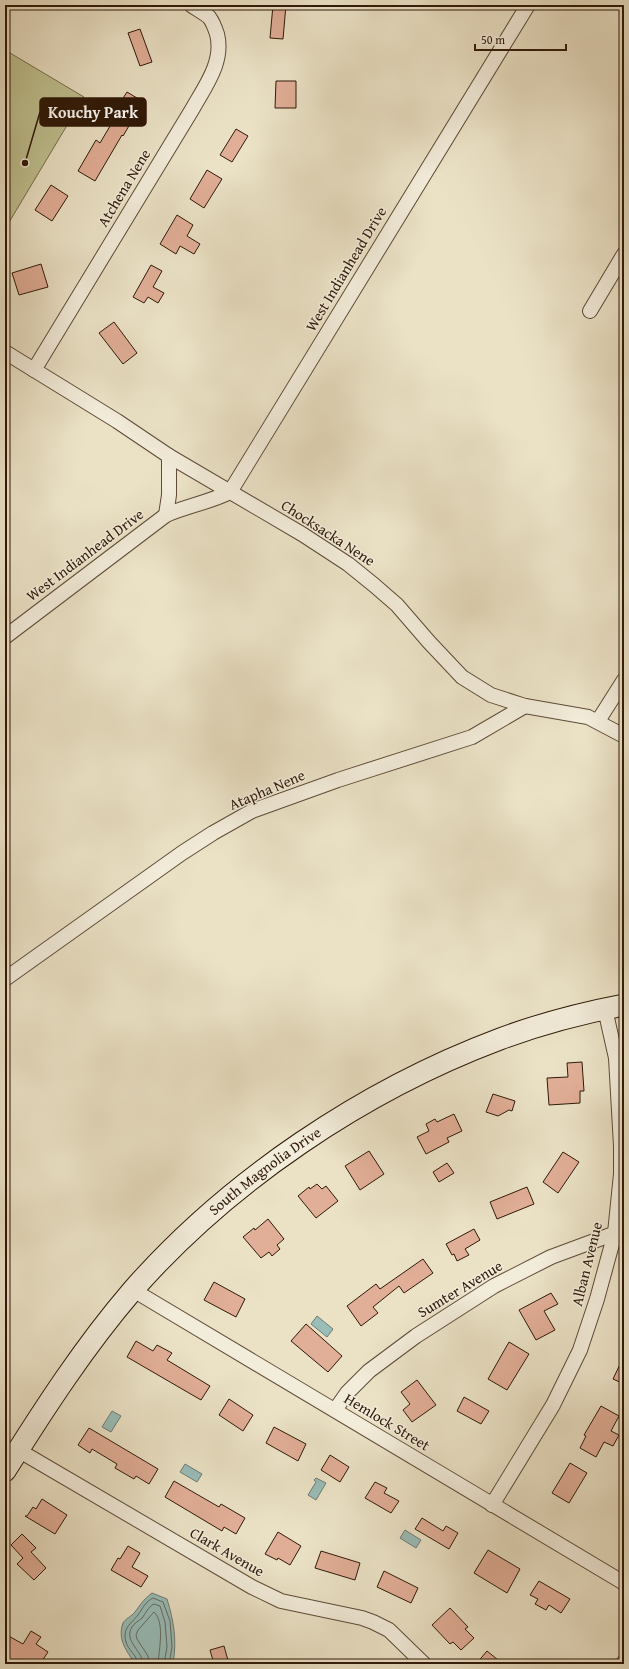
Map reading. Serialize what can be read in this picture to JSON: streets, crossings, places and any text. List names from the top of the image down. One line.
{"streets":{"main road":["South Magnolia Drive"],"street":["Atchena Nene","West Indianhead Drive","Chocksacka Nene","Atapha Nene","Alban Avenue","Sumter Avenue","Hemlock Street","Clark Avenue"]},"crossings":[["Atchena Nene","Chocksacka Nene"],["West Indianhead Drive","Chocksacka Nene"],["Chocksacka Nene","Atapha Nene"],["South Magnolia Drive","Alban Avenue"],["South Magnolia Drive","Hemlock Street"],["South Magnolia Drive","Clark Avenue"],["Alban Avenue","Sumter Avenue"],["Alban Avenue","Hemlock Street"],["Sumter Avenue","Hemlock Street"]],"places":["Kouchy Park"],"scale_bar":"50 m"}
